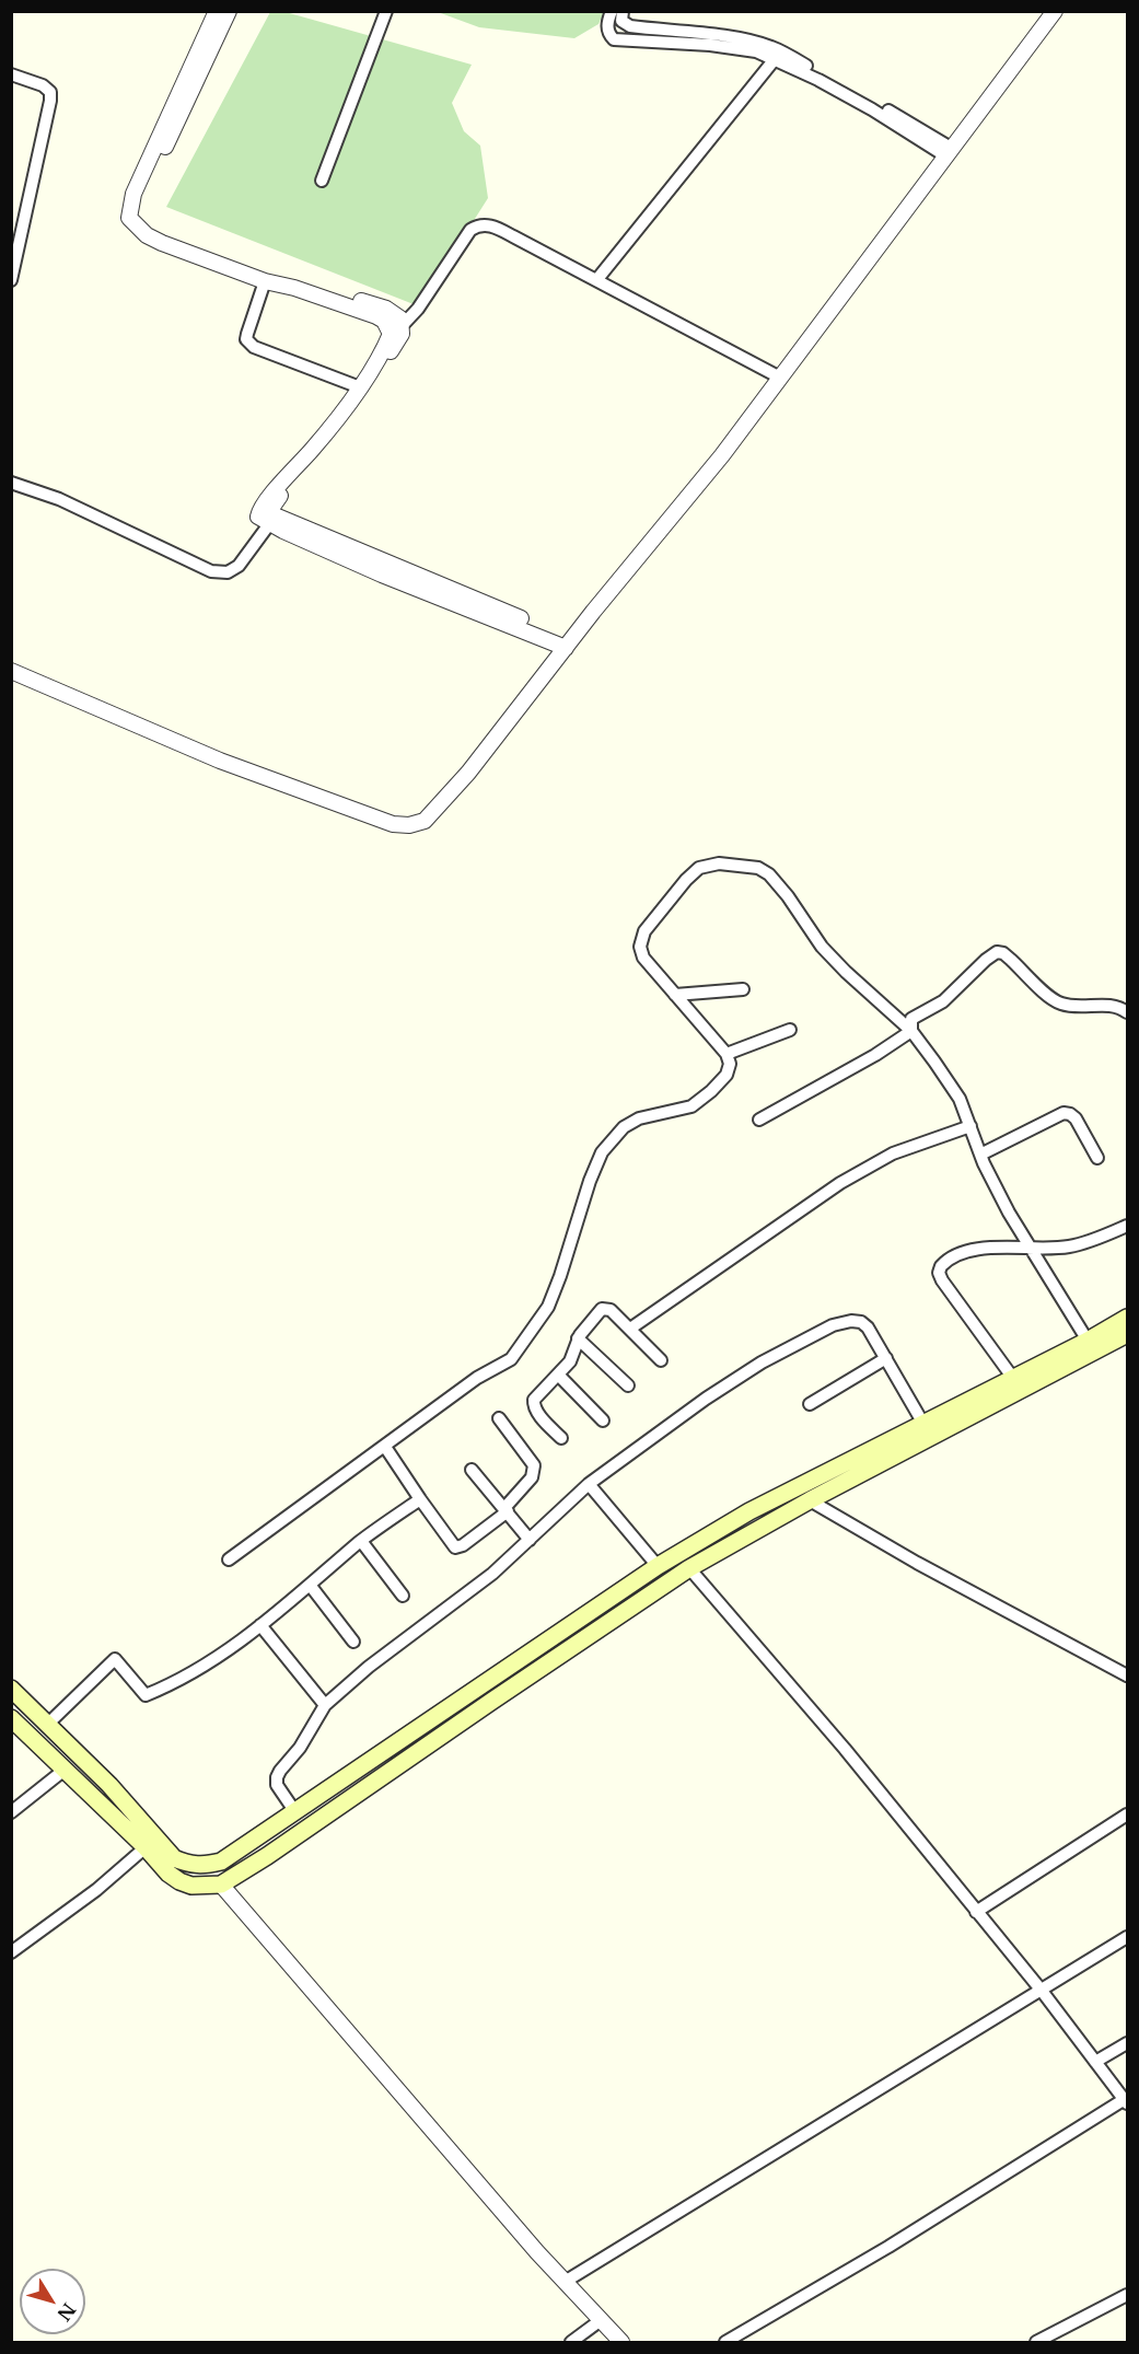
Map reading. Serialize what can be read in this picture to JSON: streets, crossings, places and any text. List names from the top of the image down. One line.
{"north":"bottom right"}
